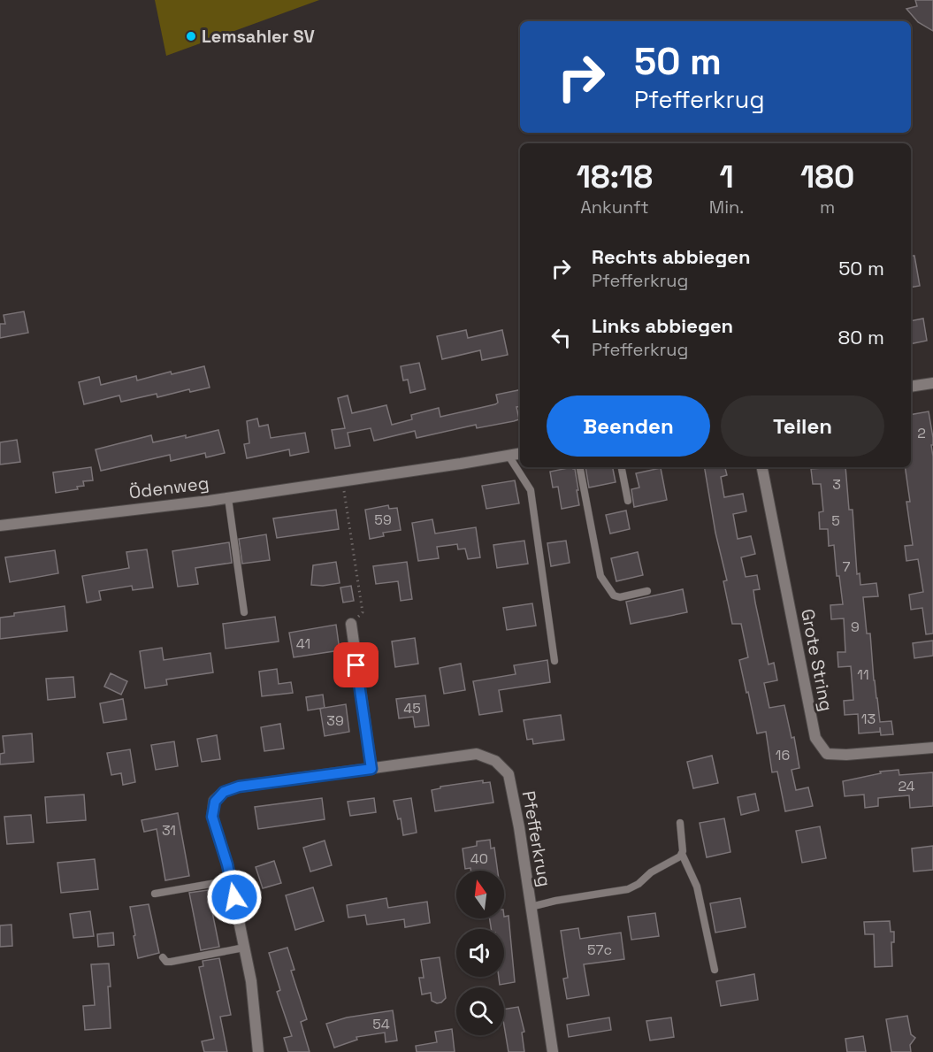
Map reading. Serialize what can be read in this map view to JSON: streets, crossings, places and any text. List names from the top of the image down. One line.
{"streets":{"street":["Ödenweg","Grote String","Pfefferkrug"]},"places":["Lemsahler SV"],"house_numbers":["2","3","59","5","7","9","41","11","45","13","39","16","24","31","40","57c","54"],"north":"top","page":{"turn":["50 m","Pfefferkrug"],"eta":["18:18","Ankunft","1","Min.","180","m"],"list":[{"name":"Rechts abbiegen","note":"Pfefferkrug","value":"50 m"},{"name":"Links abbiegen","note":"Pfefferkrug","value":"80 m"}],"buttons":["Beenden","Teilen"]}}
